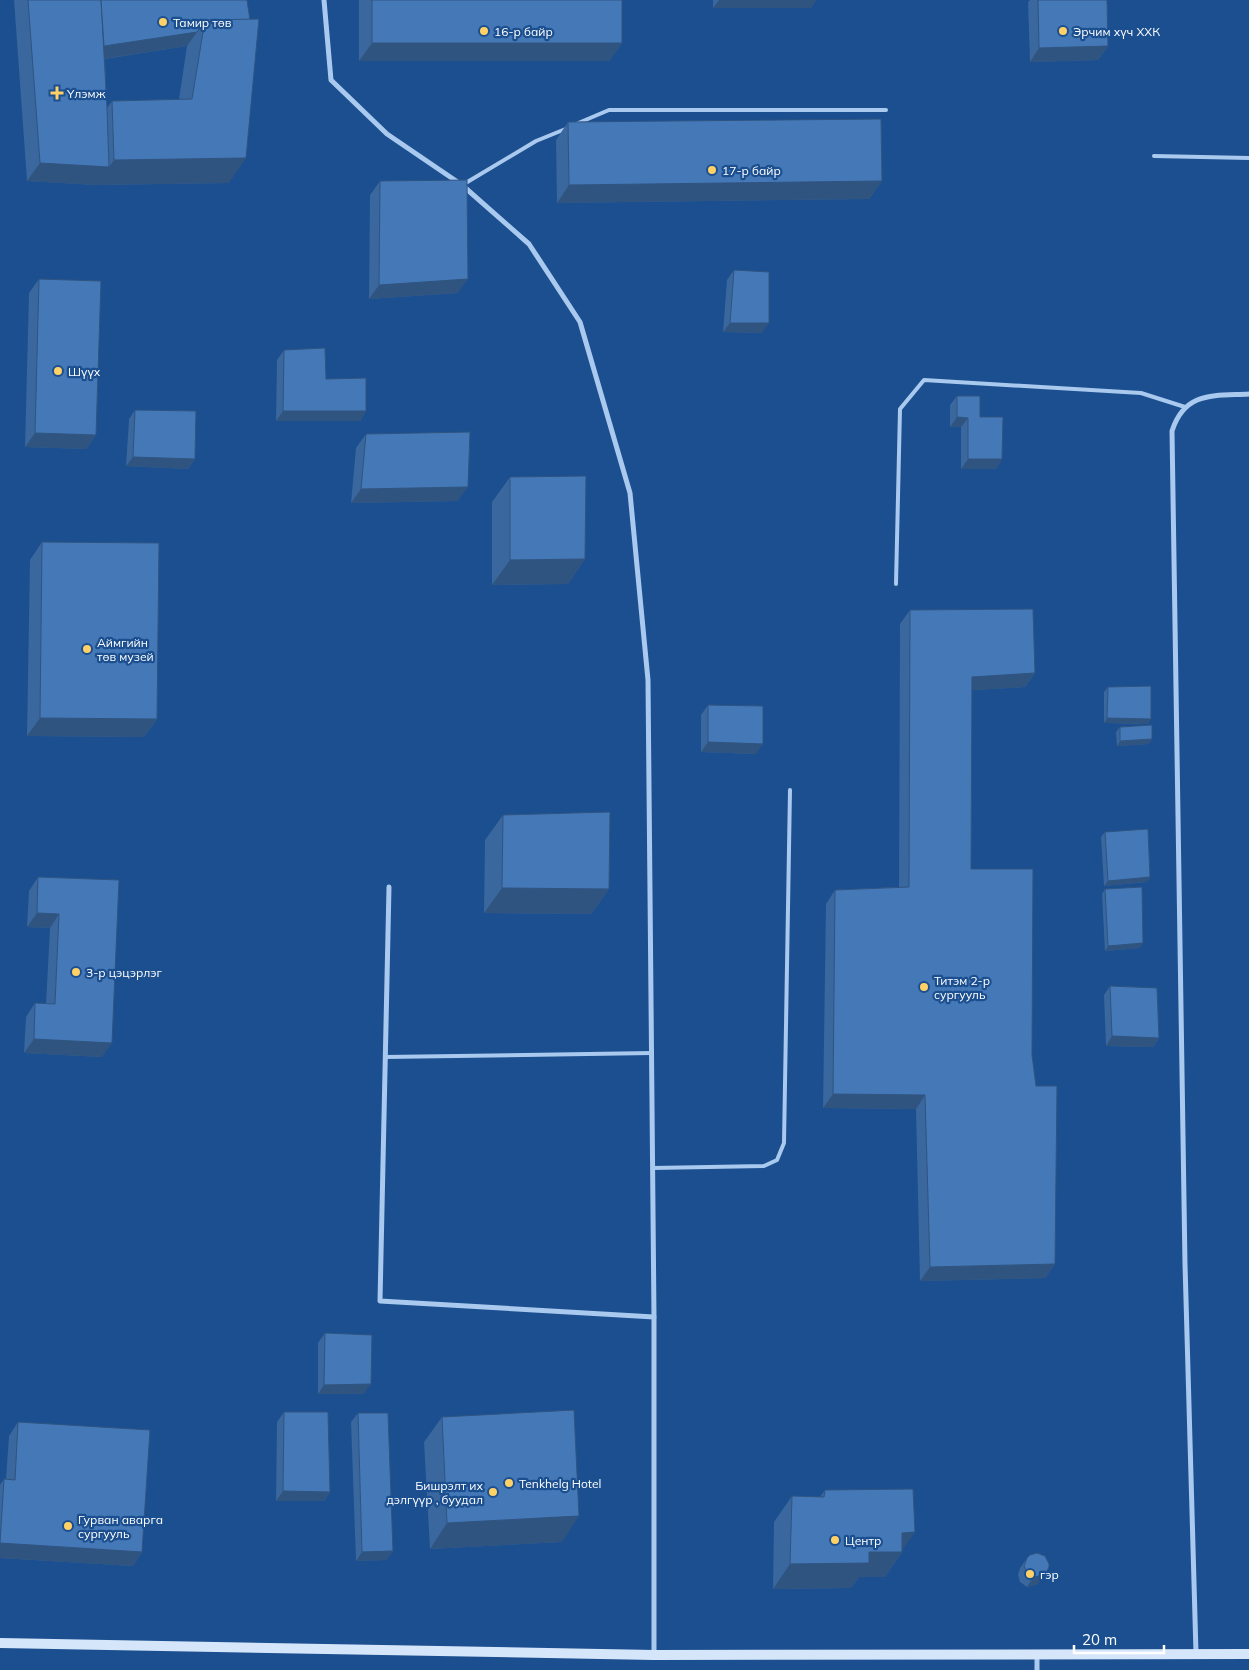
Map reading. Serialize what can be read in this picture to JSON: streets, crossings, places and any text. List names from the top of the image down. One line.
{"places":{"other":["Тамир төв","16-р байр","Эрчим хүч ХХК","17-р байр","Шүүх","Аймгийн төв музей","3-р цэцэрлэг","Титэм 2-р сургууль","Tenkhelg Hotel","Бишрэлт их дэлгүүр , буудал","Гурван аварга сургууль","Центр","гэр"],"health":["Үлэмж"]},"scale_bar":"20 m"}
